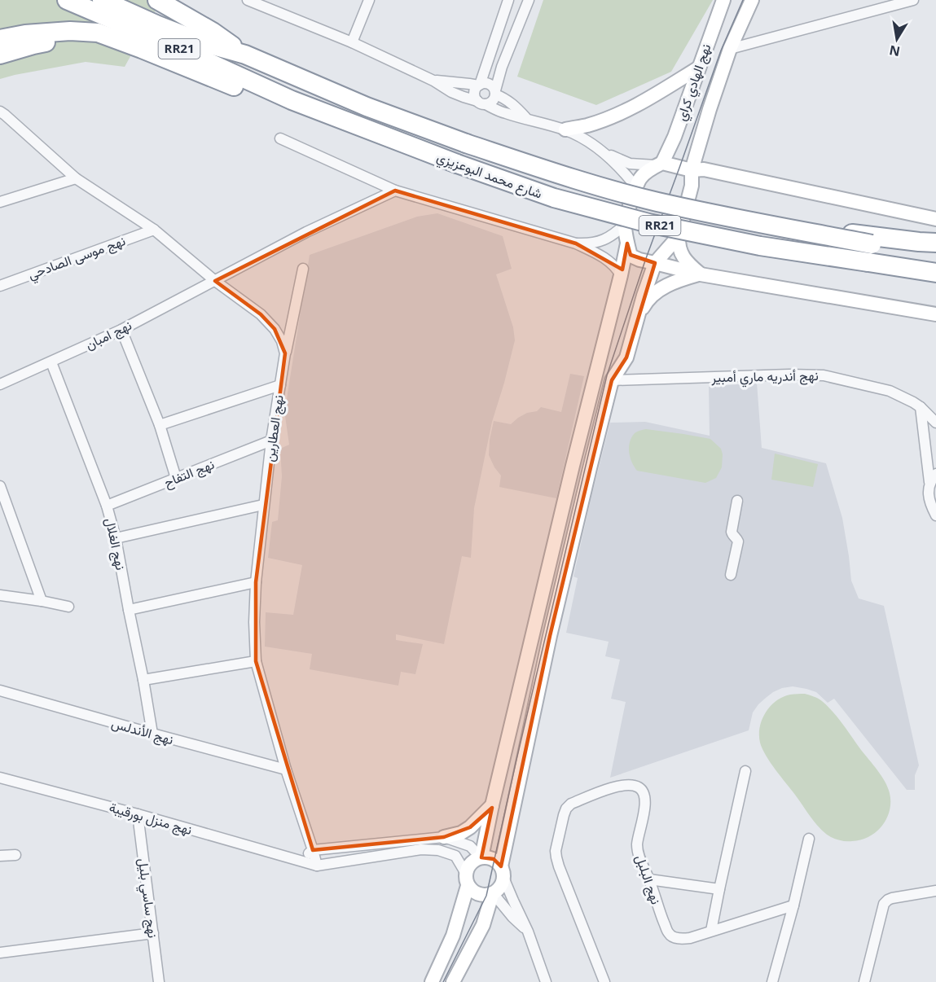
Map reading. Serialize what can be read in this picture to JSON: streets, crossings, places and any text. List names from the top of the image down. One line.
{"streets":{"highway":["RR21","شارع محمد البوعزيزي"],"street":["نهج الهادي كراي","نهج موسى الصادحي","نهج امبان","نهج أندريه ماري أمبير","نهج العطارين","نهج التفاح","نهج الغلال","نهج الأندلس","نهج منزل بورقيبة","نهج البلبل","نهج ساسي بليل"]},"crossings":[["نهج امبان","نهج الغلال"],["نهج العطارين","نهج التفاح"],["نهج العطارين","نهج الأندلس"],["نهج العطارين","نهج منزل بورقيبة"],["نهج التفاح","نهج الغلال"],["نهج الغلال","نهج الأندلس"],["نهج منزل بورقيبة","نهج ساسي بليل"]],"north":"bottom"}
